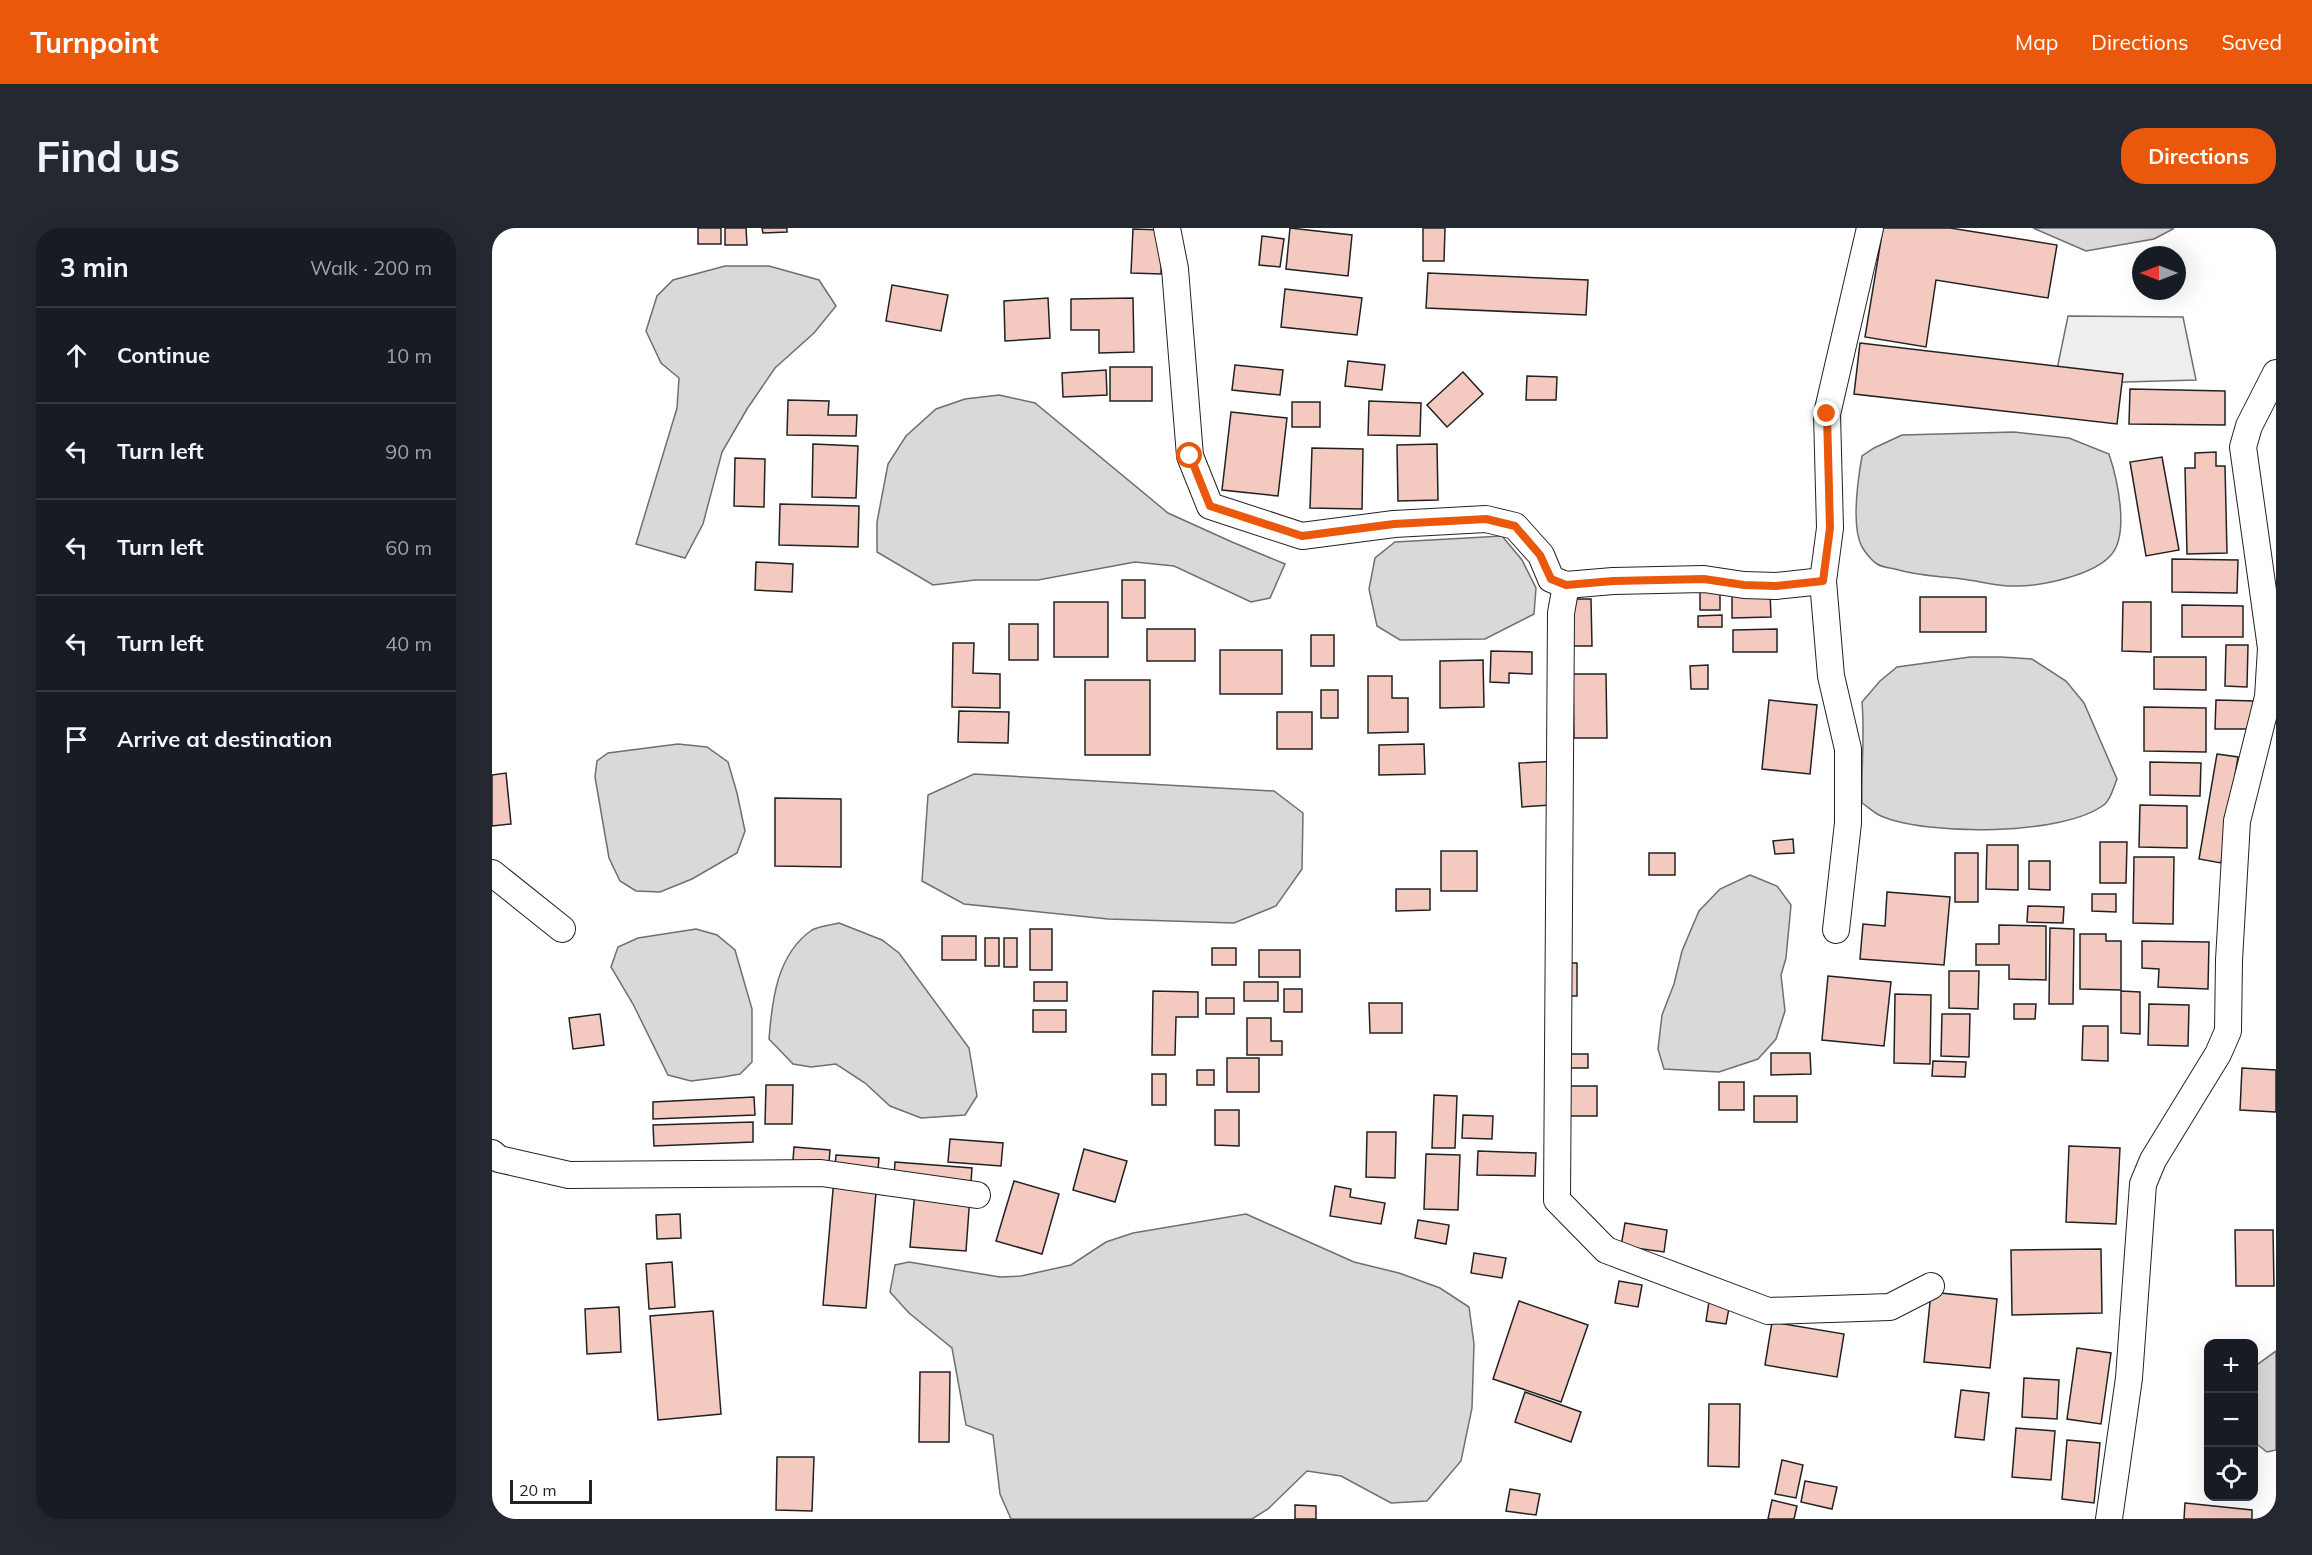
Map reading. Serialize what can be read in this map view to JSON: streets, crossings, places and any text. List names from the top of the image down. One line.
{"scale_bar":"20 m","north":"left","page":{"header":"Turnpoint","nav":["Map","Directions","Saved"],"buttons":"Directions","title":"Find us","heading":["3 min","Walk · 200 m"],"list":[["Continue","10 m"],["Turn left","90 m"],["Turn left","60 m"],["Turn left","40 m"],"Arrive at destination"],"map_buttons":["+","−"],"scale":"20 m"}}
